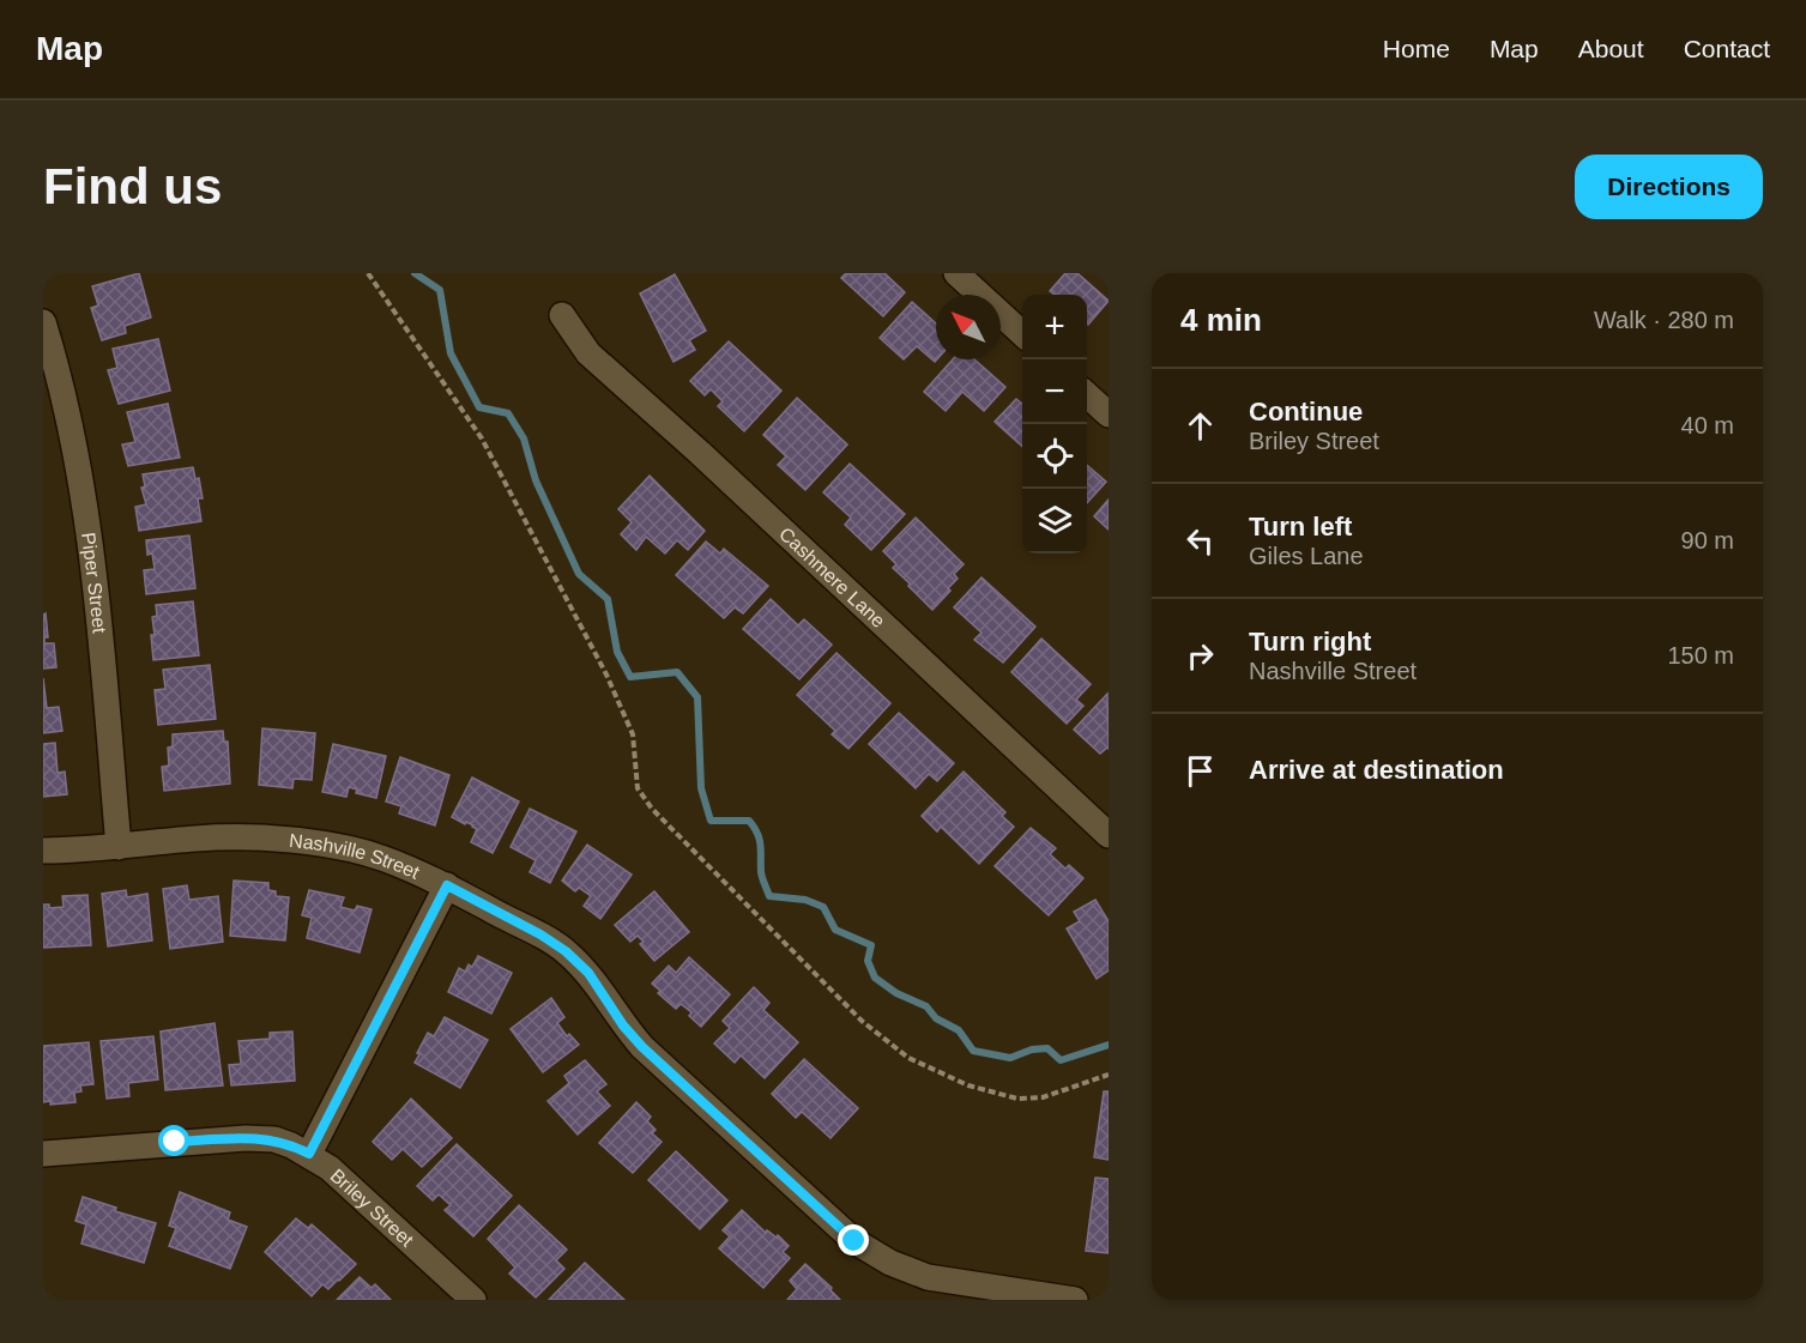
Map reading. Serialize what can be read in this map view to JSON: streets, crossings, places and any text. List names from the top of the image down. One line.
{"streets":{"street":["Cashmere Lane","Piper Street","Nashville Street","Briley Street"]},"crossings":[["Piper Street","Nashville Street"]],"north":"top left","page":{"header":"Map","nav":["Home","Map","About","Contact"],"buttons":"Directions","title":"Find us","heading":["4 min","Walk · 280 m"],"map_buttons":["+","−"],"list":[["Continue","Briley Street","40 m"],["Turn left","Giles Lane","90 m"],["Turn right","Nashville Street","150 m"],"Arrive at destination"]}}
